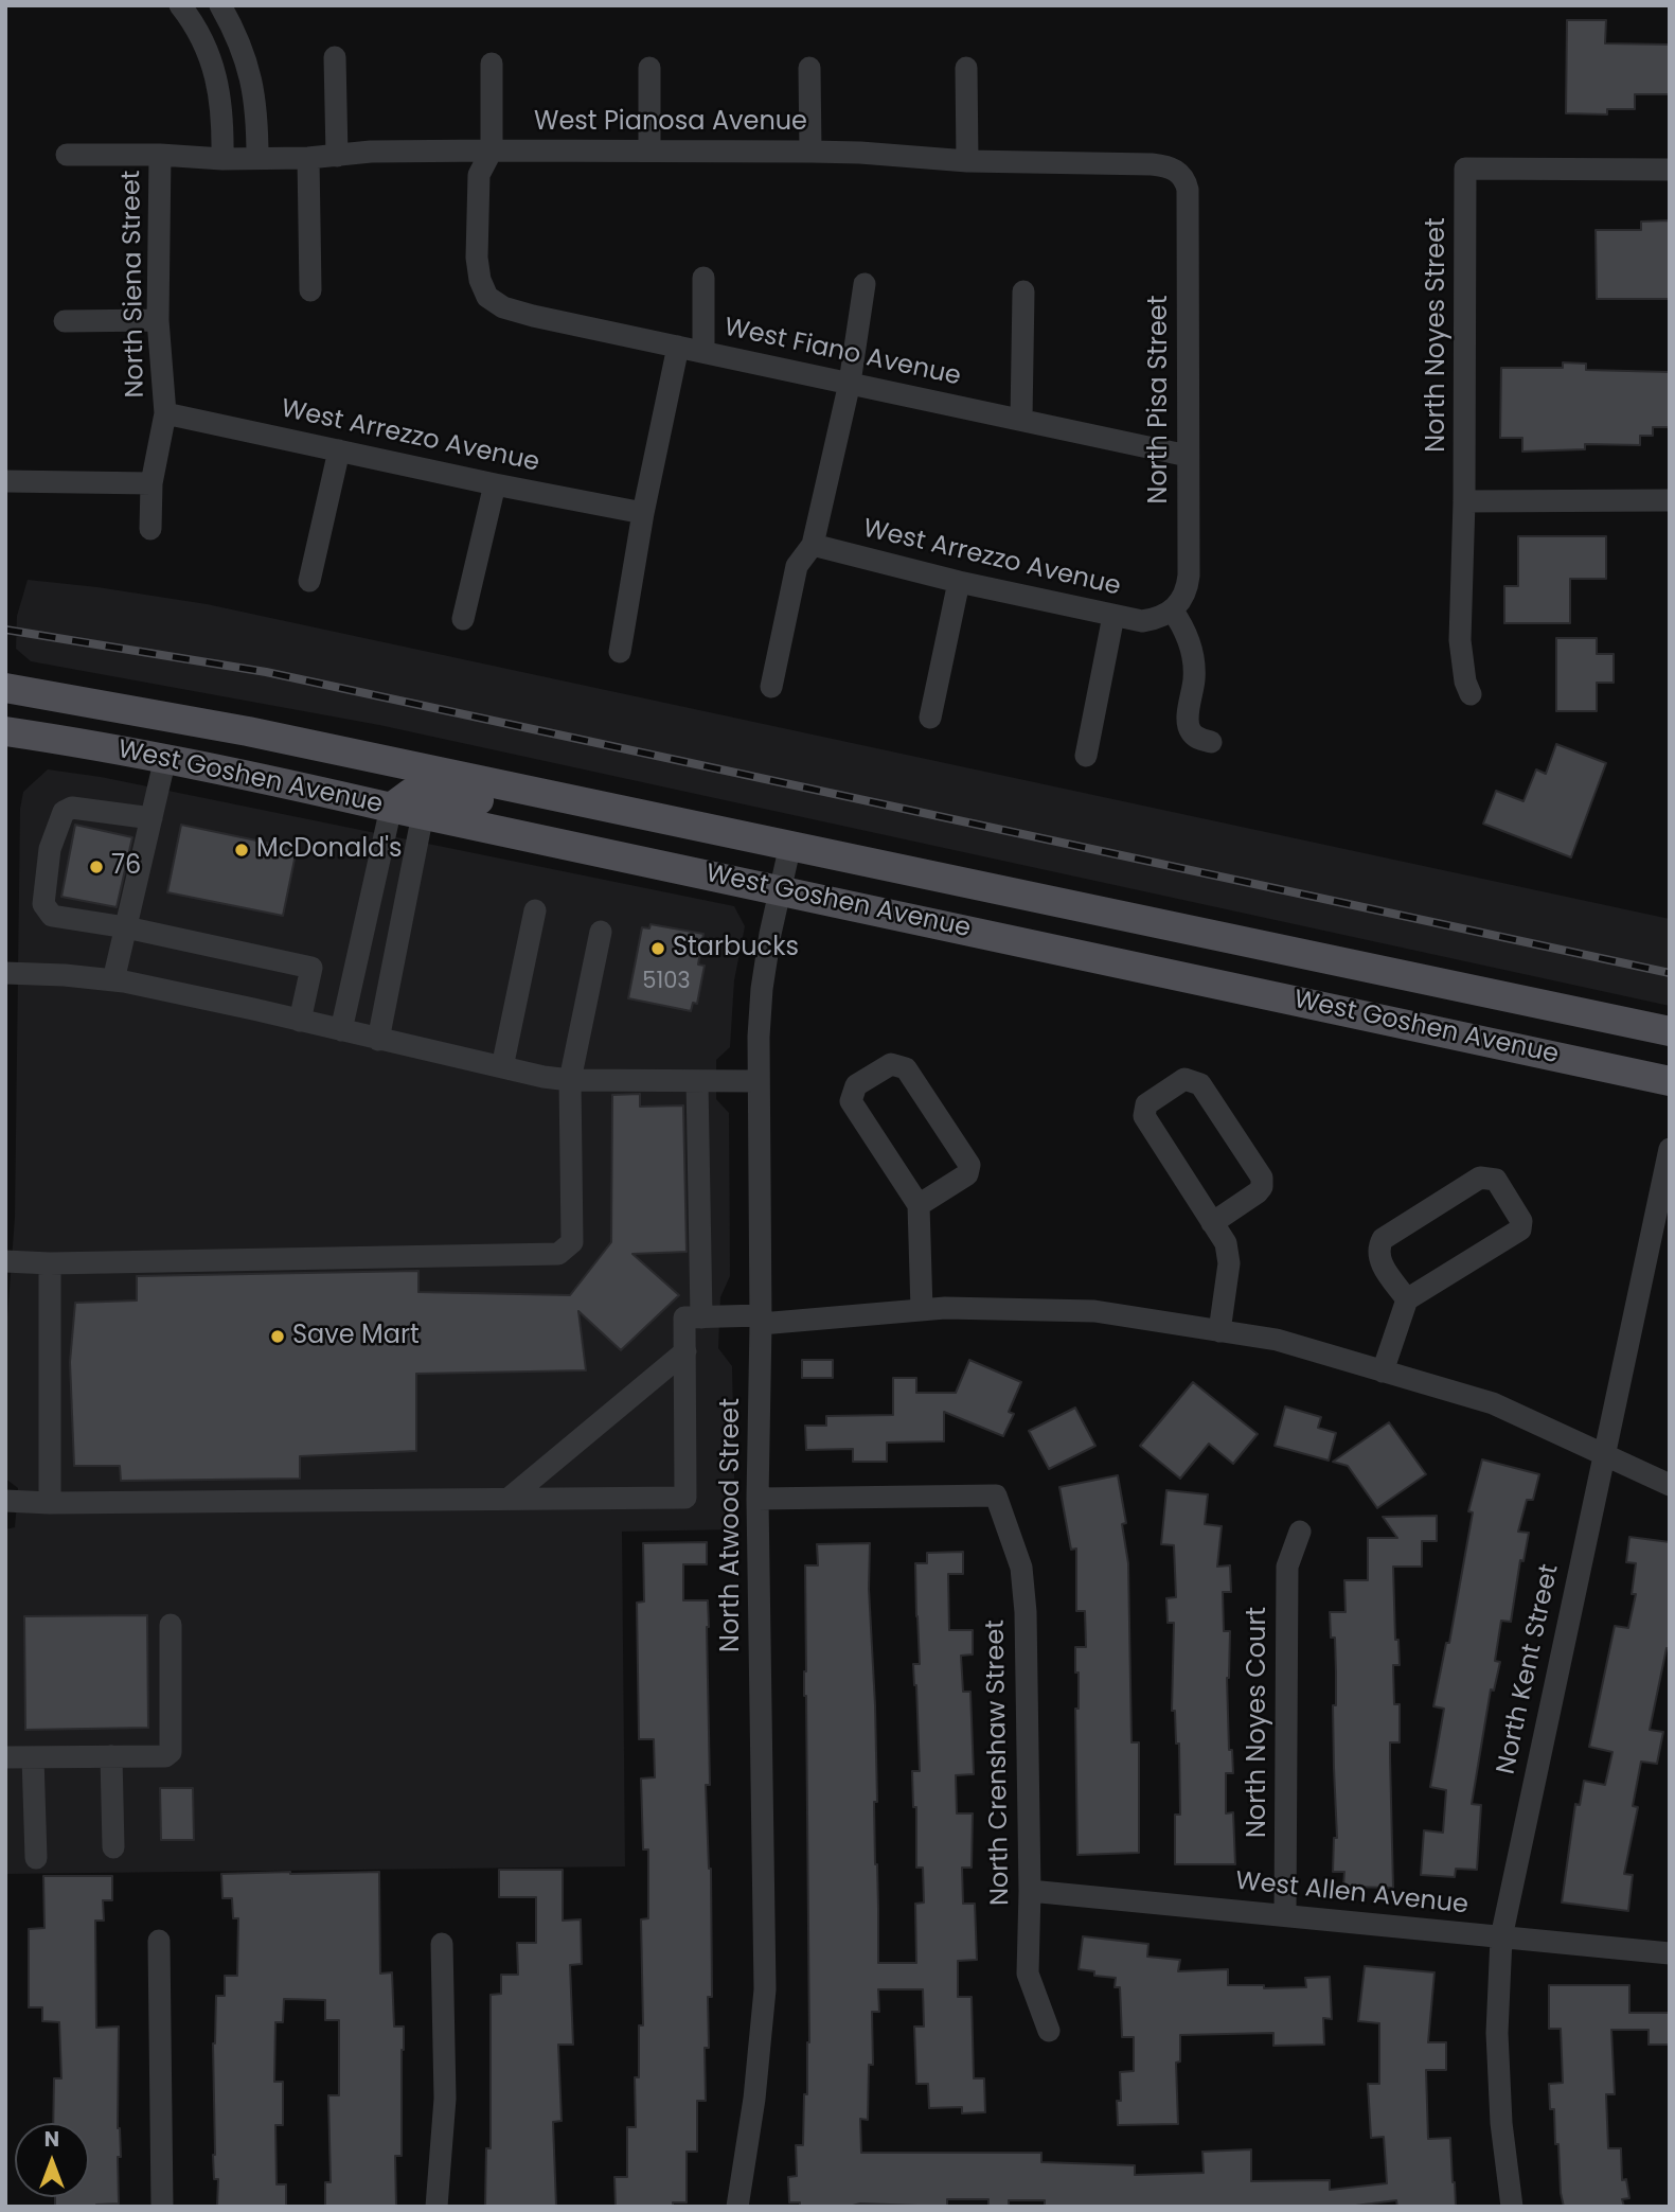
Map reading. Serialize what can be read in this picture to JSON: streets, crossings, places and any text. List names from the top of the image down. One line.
{"streets":{"main road":["West Goshen Avenue"],"street":["West Pianosa Avenue","North Siena Street","North Noyes Street","West Fiano Avenue","North Pisa Street","West Arrezzo Avenue","North Atwood Street","North Kent Street","North Noyes Court","North Crenshaw Street","West Allen Avenue"]},"crossings":[["West Pianosa Avenue","North Siena Street"],["West Pianosa Avenue","West Fiano Avenue"],["West Pianosa Avenue","North Pisa Street"],["North Siena Street","West Arrezzo Avenue"],["West Fiano Avenue","North Pisa Street"],["North Pisa Street","West Arrezzo Avenue"],["West Goshen Avenue","North Atwood Street"],["North Atwood Street","North Crenshaw Street"],["North Kent Street","West Allen Avenue"],["North Noyes Court","West Allen Avenue"],["North Crenshaw Street","West Allen Avenue"]],"places":["McDonald's","76","Starbucks","Save Mart"],"house_numbers":["5103"],"north":"top"}
